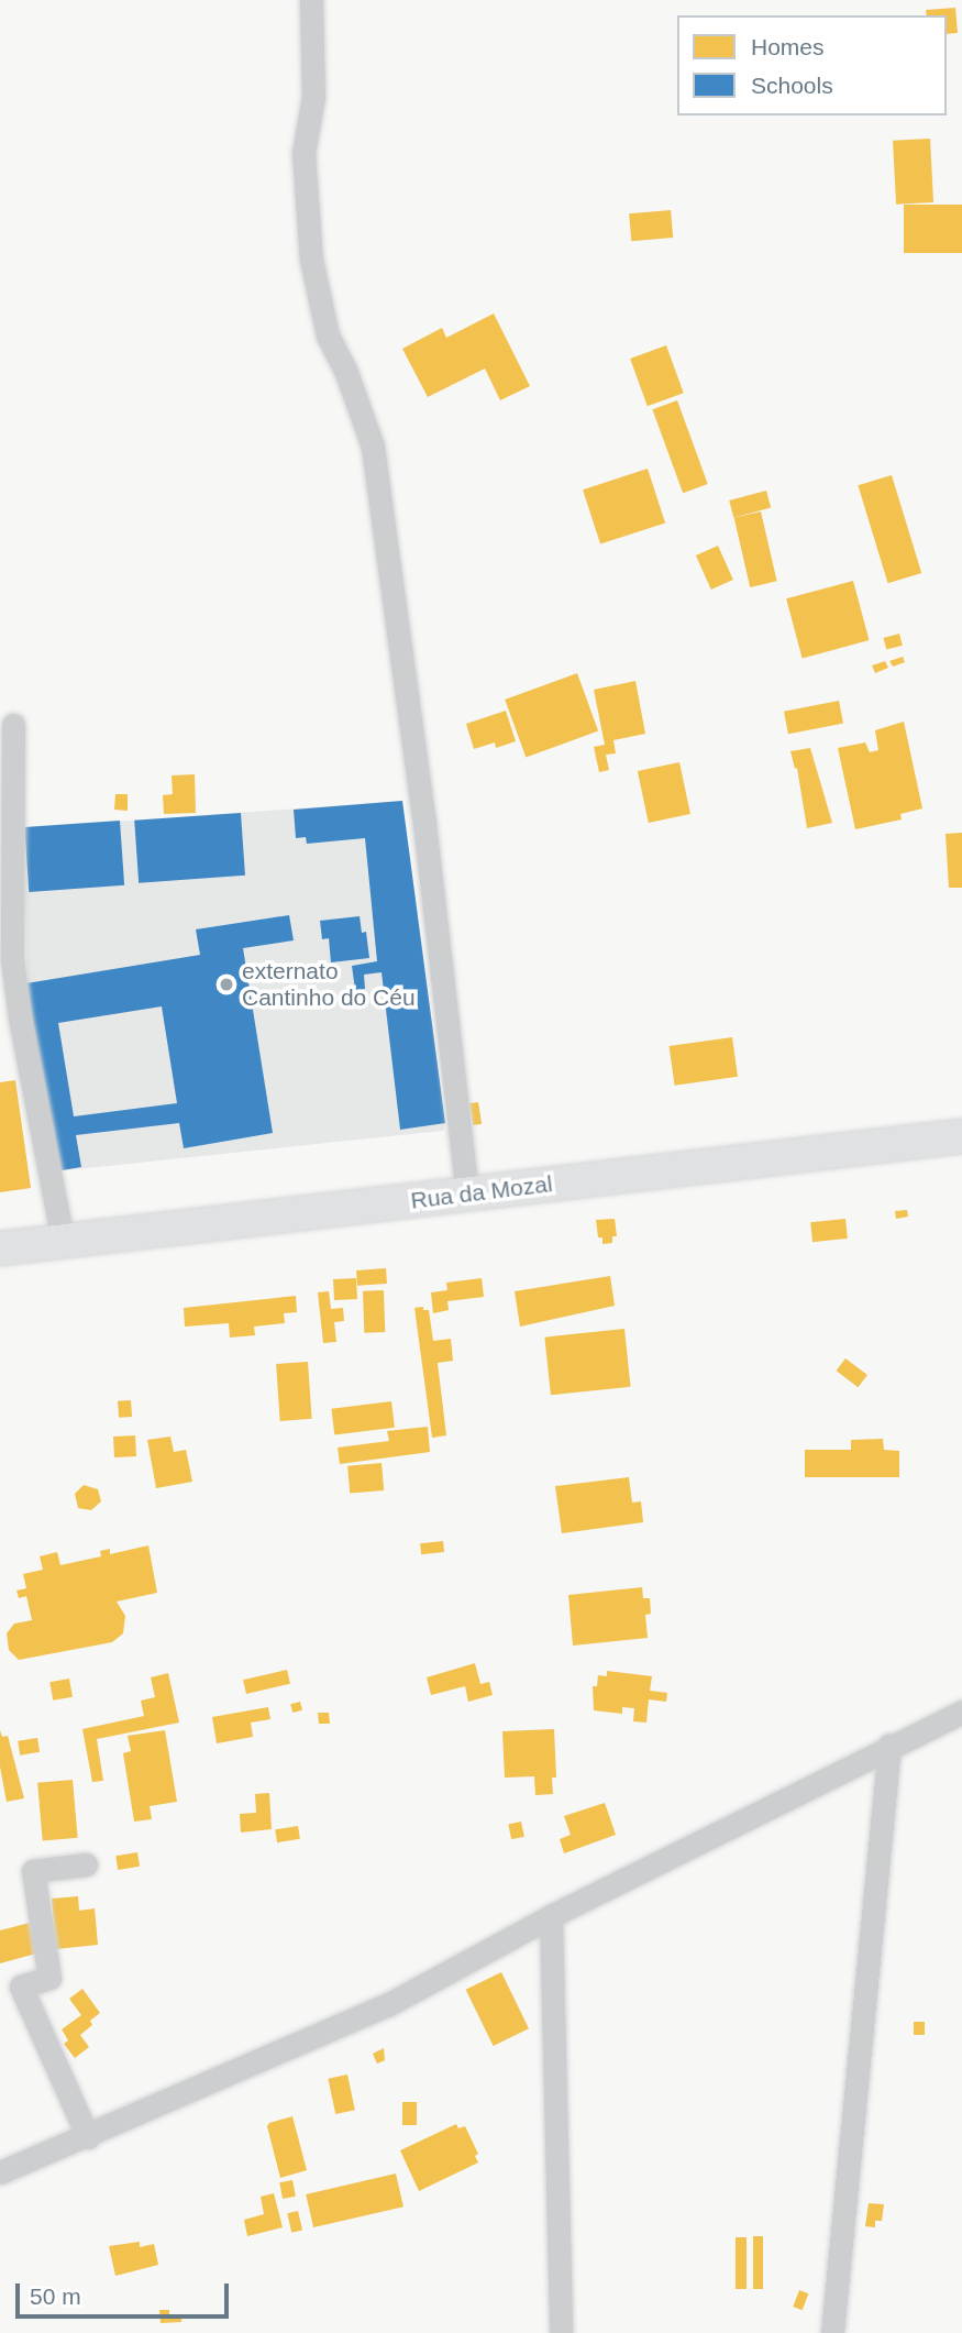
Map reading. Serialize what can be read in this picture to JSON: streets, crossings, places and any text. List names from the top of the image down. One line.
{"streets":{"main road":["Rua da Mozal"]},"places":["externato Cantinho do Céu"],"legend":["Homes","Schools"],"scale_bar":"50 m"}
